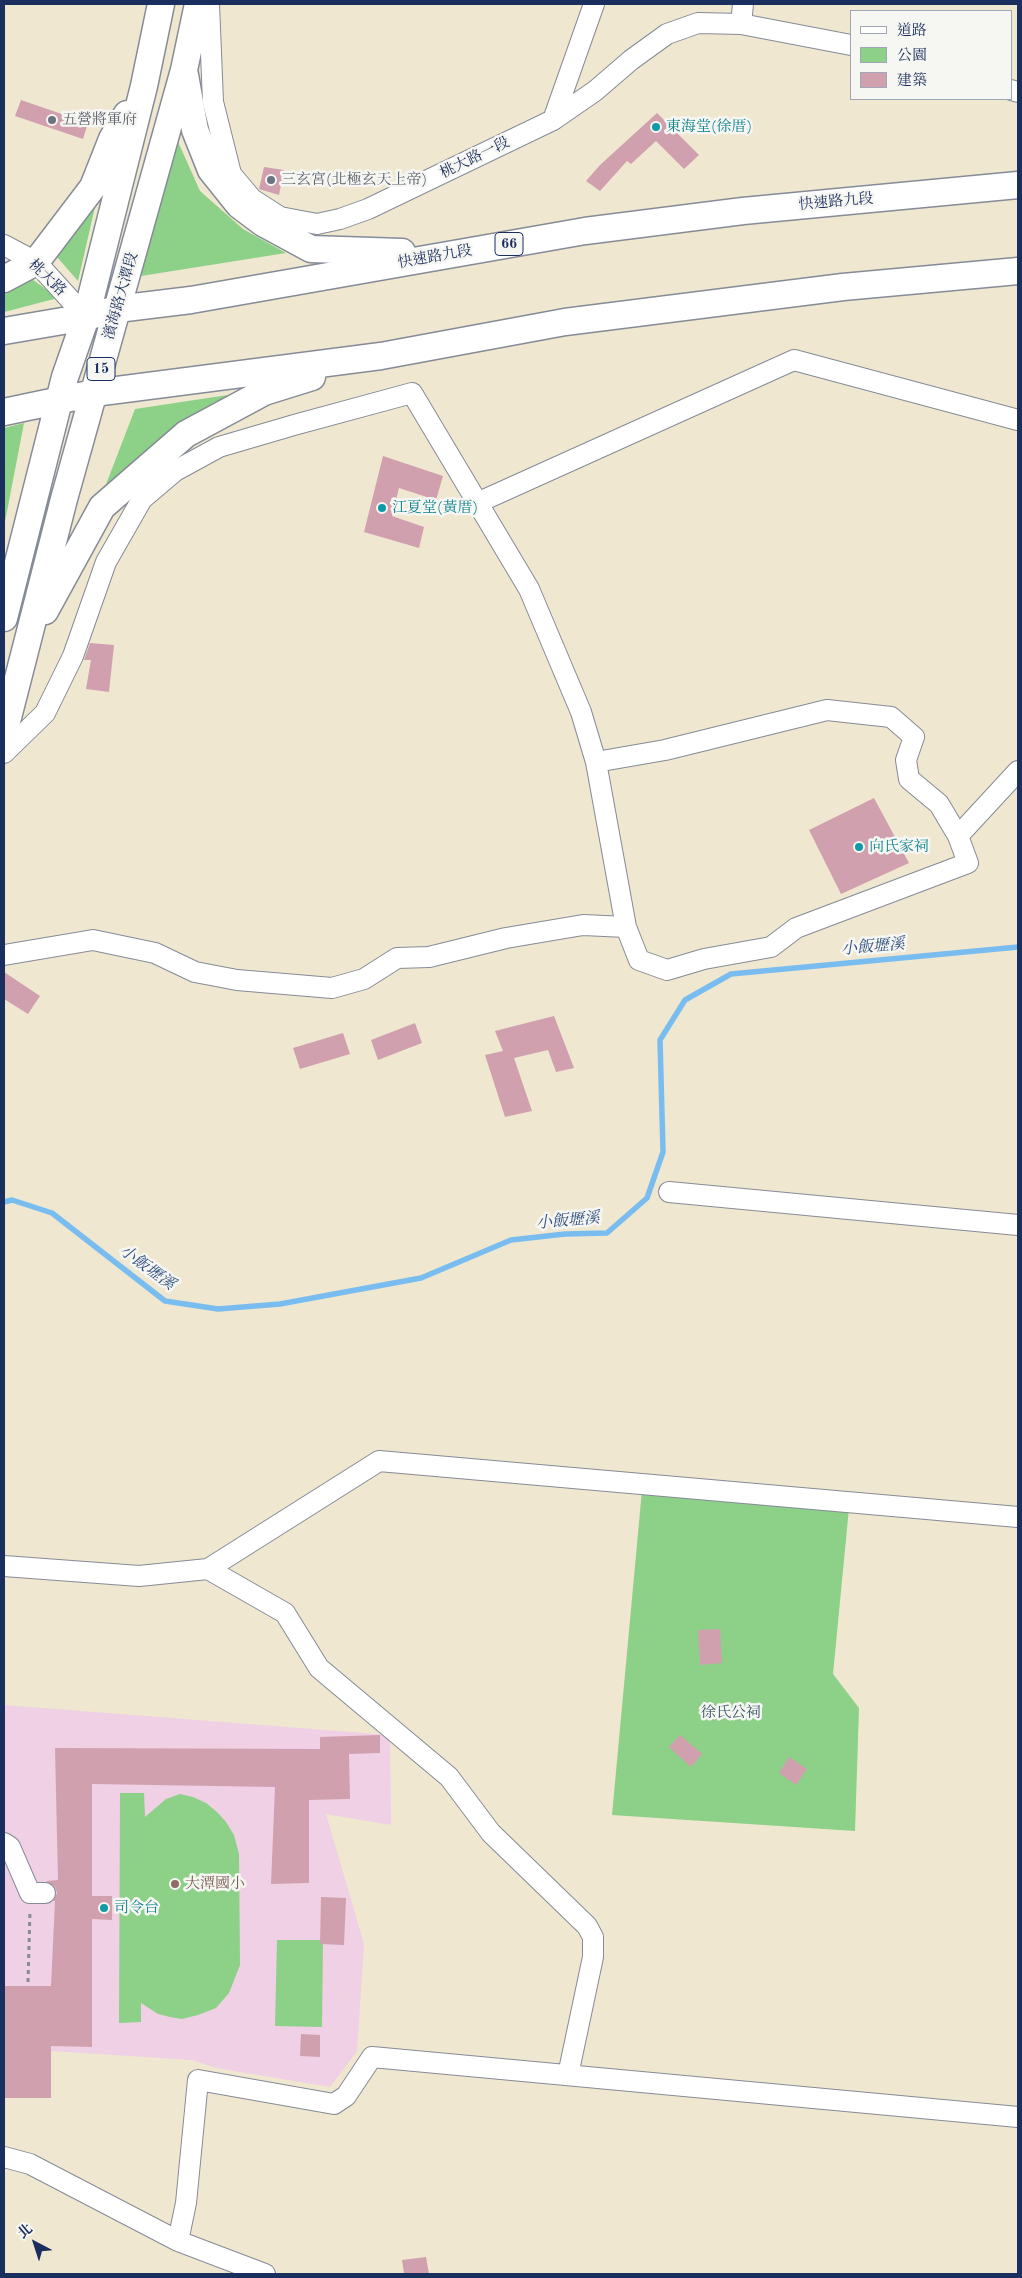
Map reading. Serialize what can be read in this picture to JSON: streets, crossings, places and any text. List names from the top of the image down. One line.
{"streets":{"main road":["快速路九段","66","濱海路大潭段","15"],"street":["桃大路一段","桃大路"]},"crossings":[["快速路九段","桃大路"],["快速路九段","濱海路大潭段"],["桃大路","濱海路大潭段"]],"water":["小飯壢溪"],"parks":["徐氏公祠"],"places":["五營將軍府","東海堂(徐厝)","三玄宮(北極玄天上帝)","江夏堂(黃厝)","向氏家祠","大潭國小","司令台"],"legend":["道路","公園","建築"],"north":"top left"}
